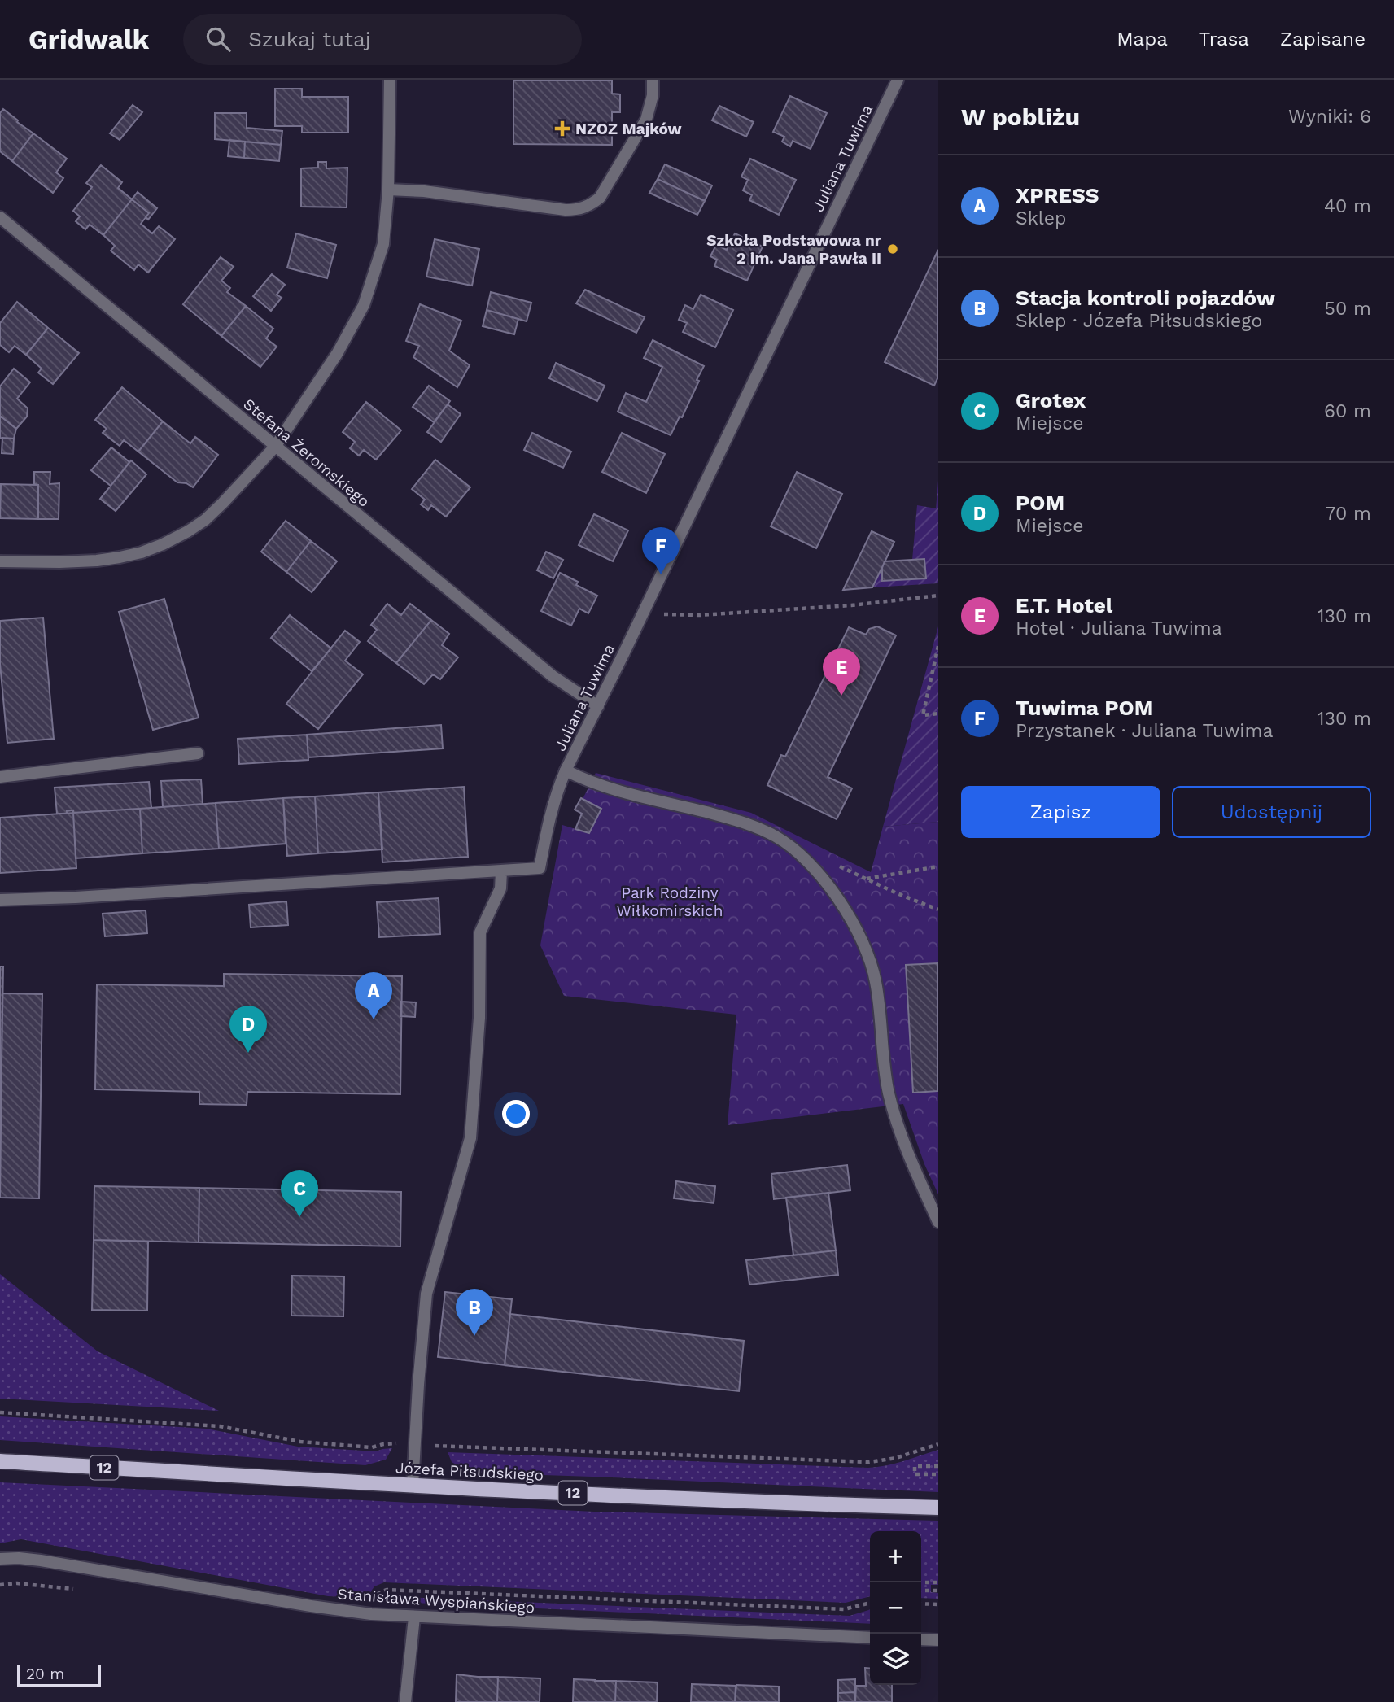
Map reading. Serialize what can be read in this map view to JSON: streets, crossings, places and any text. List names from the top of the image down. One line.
{"streets":{"main road":["12","Józefa Piłsudskiego"],"street":["Juliana Tuwima","Stefana Żeromskiego","Stanisława Wyspiańskiego"]},"crossings":[["Juliana Tuwima","Stefana Żeromskiego"]],"parks":["Park Rodziny Wiłkomirskich"],"places":{"health":["NZOZ Majków"],"other":["Szkoła Podstawowa nr 2 im. Jana Pawła II"]},"scale_bar":"20 m","page":{"header":"Gridwalk","search":"Szukaj tutaj","nav":["Mapa","Trasa","Zapisane"],"heading":["W pobliżu","Wyniki: 6"],"list":[{"mark":"A","name":"XPRESS","note":"Sklep","value":"40 m"},{"mark":"B","name":"Stacja kontroli pojazdów","note":"Sklep · Józefa Piłsudskiego","value":"50 m"},{"mark":"C","name":"Grotex","note":"Miejsce","value":"60 m"},{"mark":"D","name":"POM","note":"Miejsce","value":"70 m"},{"mark":"E","name":"E.T. Hotel","note":"Hotel · Juliana Tuwima","value":"130 m"},{"mark":"F","name":"Tuwima POM","note":"Przystanek · Juliana Tuwima","value":"130 m"}],"pins":["F","E","A","D","C","B"],"buttons":["Zapisz","Udostępnij"],"map_buttons":["+","−"],"scale":"20 m"}}
